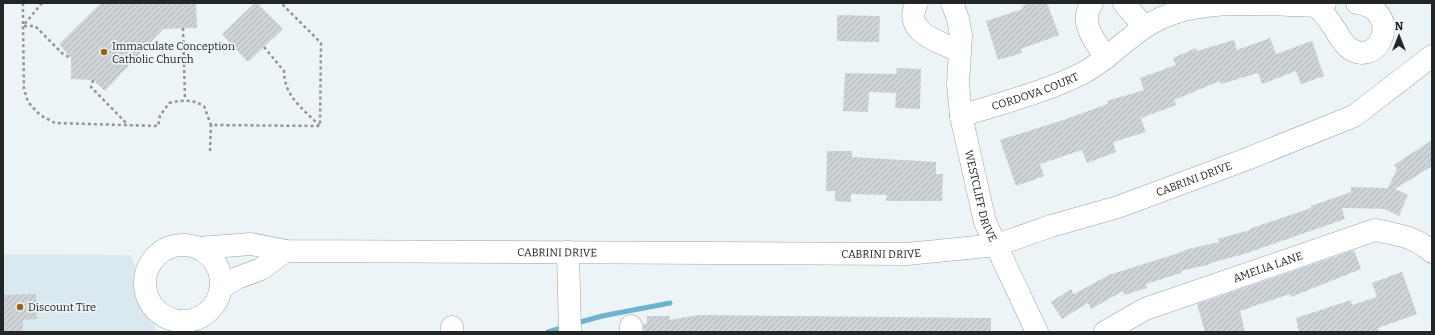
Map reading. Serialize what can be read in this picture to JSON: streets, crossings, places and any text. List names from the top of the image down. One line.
{"streets":{"street":["CORDOVA COURT","CABRINI DRIVE","WESTCLIFF DRIVE","AMELIA LANE"]},"crossings":[["CORDOVA COURT","WESTCLIFF DRIVE"],["CABRINI DRIVE","WESTCLIFF DRIVE"]],"places":["Immaculate Conception Catholic Church","Discount Tire"],"north":"top"}
